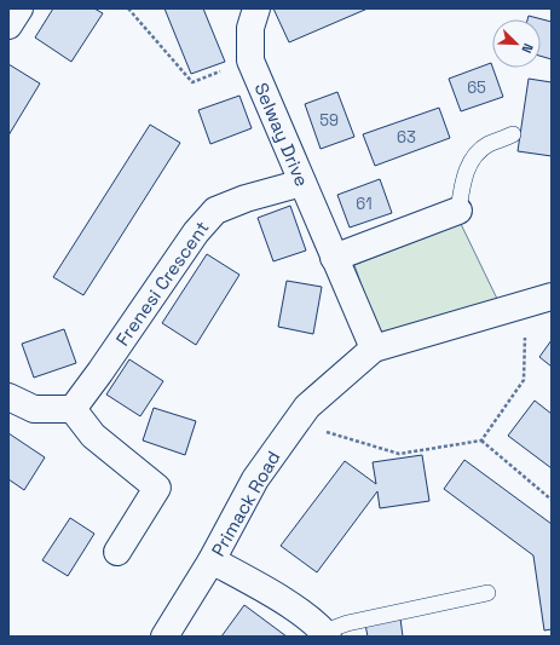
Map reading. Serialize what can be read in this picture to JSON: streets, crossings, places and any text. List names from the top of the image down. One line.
{"streets":{"street":["Selway Drive","Frenesi Crescent","Primack Road"]},"crossings":[["Selway Drive","Frenesi Crescent"],["Selway Drive","Primack Road"]],"house_numbers":["65","59","63","61"],"north":"bottom right"}
